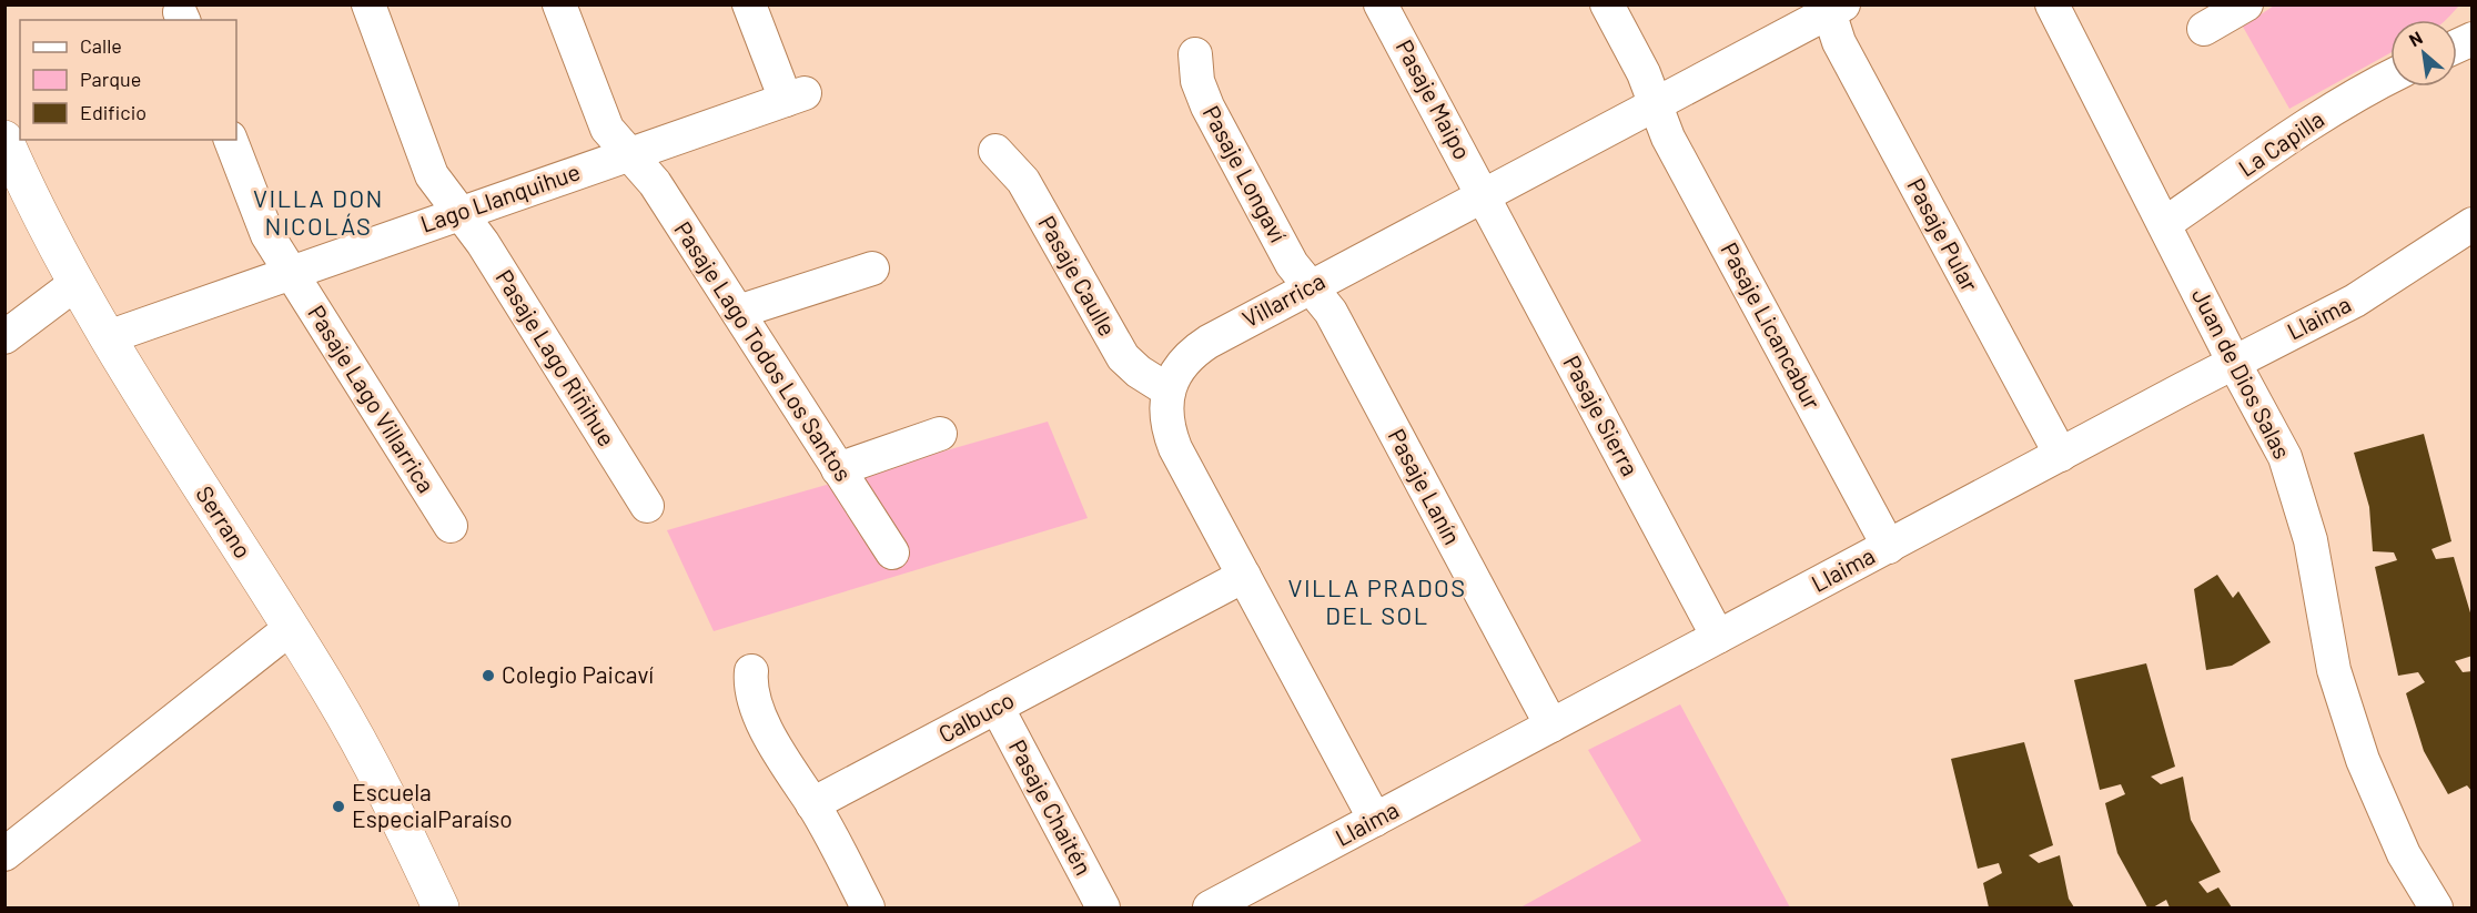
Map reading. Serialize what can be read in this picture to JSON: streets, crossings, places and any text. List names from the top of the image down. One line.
{"streets":{"street":["Pasaje Maipo","La Capilla","Pasaje Longaví","Lago Llanquihue","Pasaje Pular","Pasaje Caulle","Villarrica","Llaima","Pasaje Licancabur","Pasaje Lago Todos Los Santos","Pasaje Lago Riñihue","Juan de Dios Salas","Pasaje Lago Villarrica","Pasaje Sierra","Pasaje Lanín","Serrano","Calbuco","Pasaje Chaitén"]},"crossings":[["Pasaje Maipo","Villarrica"],["Pasaje Maipo","Pasaje Sierra"],["La Capilla","Juan de Dios Salas"],["Pasaje Longaví","Villarrica"],["Pasaje Longaví","Pasaje Lanín"],["Lago Llanquihue","Pasaje Lago Todos Los Santos"],["Lago Llanquihue","Pasaje Lago Riñihue"],["Lago Llanquihue","Pasaje Lago Villarrica"],["Lago Llanquihue","Serrano"],["Pasaje Pular","Villarrica"],["Pasaje Pular","Llaima"],["Pasaje Caulle","Villarrica"],["Villarrica","Llaima"],["Villarrica","Pasaje Licancabur"],["Villarrica","Pasaje Sierra"],["Villarrica","Pasaje Lanín"],["Villarrica","Calbuco"],["Llaima","Pasaje Licancabur"],["Llaima","Juan de Dios Salas"],["Llaima","Pasaje Sierra"],["Llaima","Pasaje Lanín"],["Calbuco","Pasaje Chaitén"]],"districts":["VILLA DON NICOLÁS","VILLA PRADOS DEL SOL"],"places":["Colegio Paicaví","Escuela EspecialParaíso"],"legend":["Calle","Parque","Edificio"],"north":"top left"}
